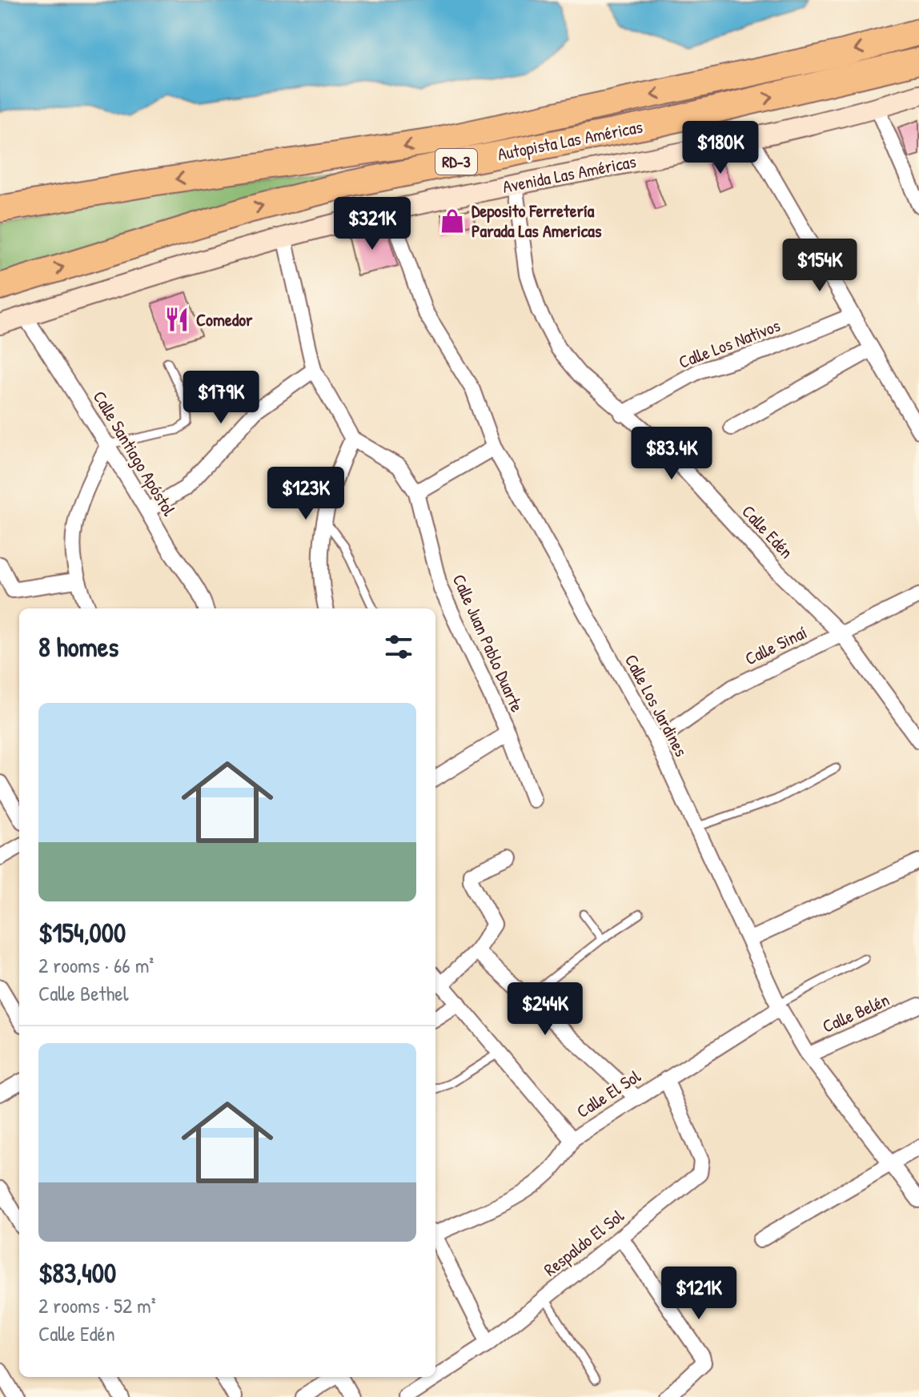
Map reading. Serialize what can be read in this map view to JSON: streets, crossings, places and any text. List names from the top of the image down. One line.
{"streets":{"highway":["Autopista Las Américas","RD-3"],"main road":["Avenida Las Américas"],"street":["Calle Los Nativos","Calle Santiago Apóstol","Calle Edén","Calle Juan Pablo Duarte","Calle Sinaí","Calle Los Jardines","Calle Belén","Calle El Sol","Respaldo El Sol"]},"crossings":[["Avenida Las Américas","Calle Santiago Apóstol"],["Avenida Las Américas","Calle Edén"],["Avenida Las Américas","Calle Los Jardines"],["Calle Los Nativos","Calle Edén"],["Calle Edén","Calle Sinaí"],["Calle Sinaí","Calle Los Jardines"],["Calle Los Jardines","Calle Belén"],["Calle Los Jardines","Calle El Sol"],["Calle El Sol","Respaldo El Sol"]],"places":{"shop":["Deposito Ferretería Parada Las Americas"],"restaurant":["Comedor"]},"page":{"price":["$180K","$321K","$154K","$179K","$83.4K","$123K","$244K","$121K"],"heading":"8 homes","list":[{"name":"$154,000","note":"2 rooms · 66 m² · Calle Bethel"},{"name":"$83,400","note":"2 rooms · 52 m² · Calle Edén"}]}}
